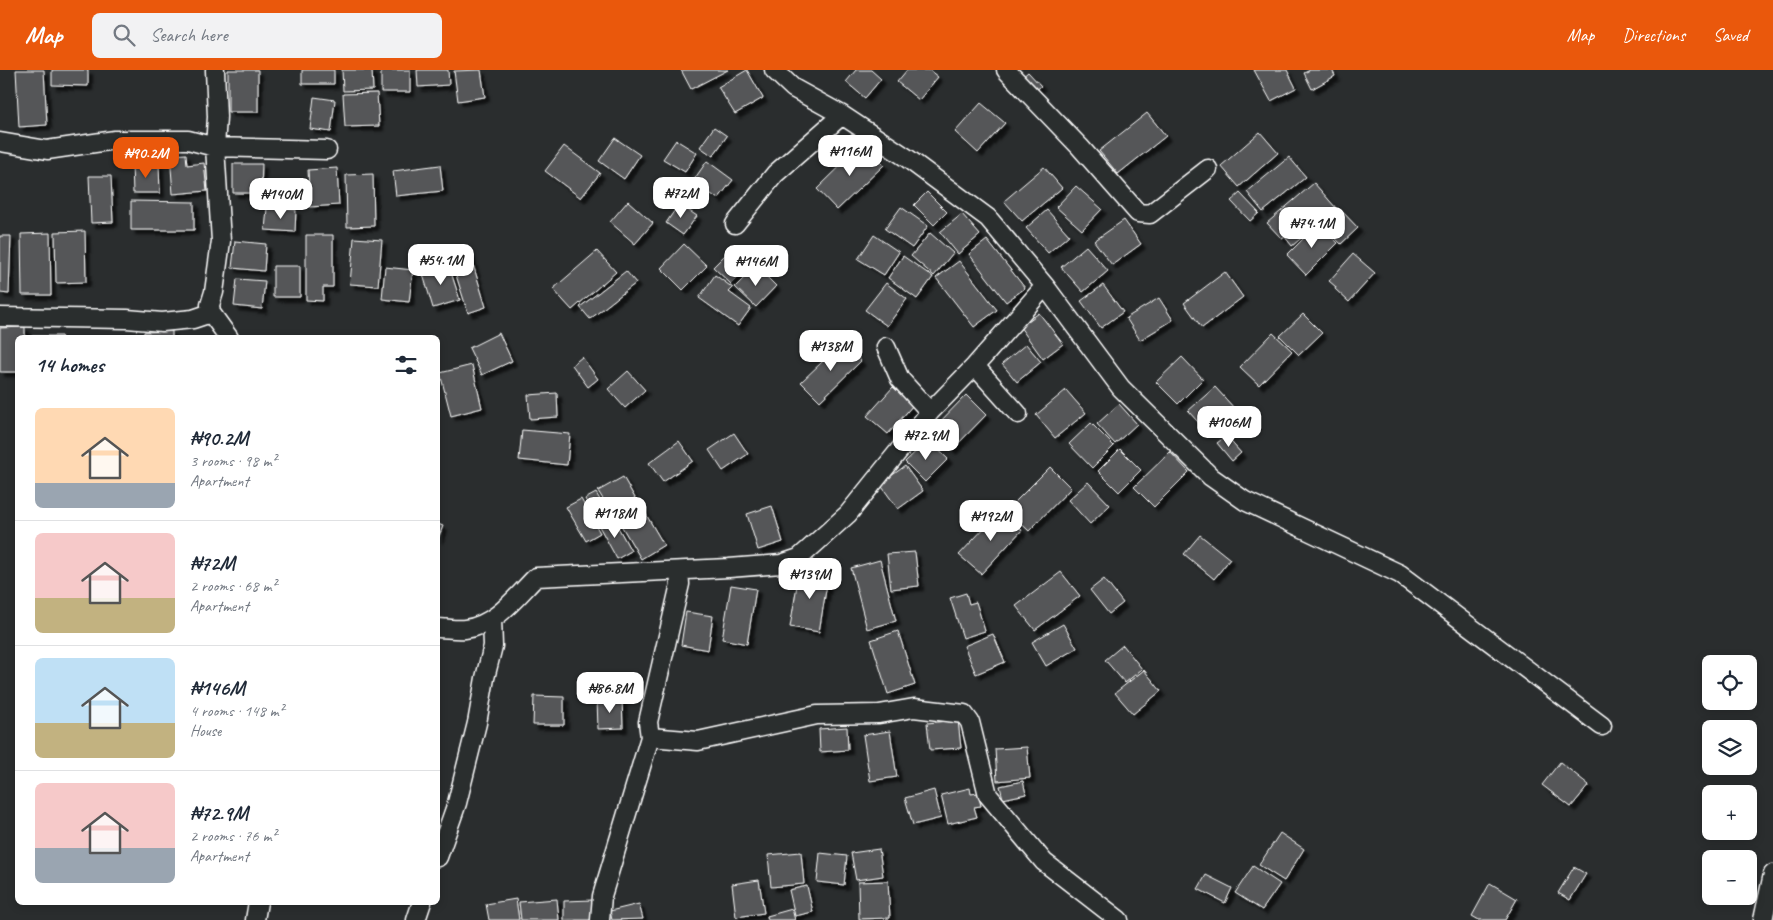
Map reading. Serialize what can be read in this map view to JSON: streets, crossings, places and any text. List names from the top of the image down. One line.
{"page":{"header":"Map","search":"Search here","nav":["Map","Directions","Saved"],"price":["₦116M","₦90.2M","₦72M","₦140M","₦74.1M","₦54.1M","₦146M","₦138M","₦106M","₦72.9M","₦118M","₦192M","₦139M","₦86.8M"],"heading":"14 homes","list":[{"name":"₦90.2M","note":"3 rooms · 98 m² · Apartment"},{"name":"₦72M","note":"2 rooms · 68 m² · Apartment"},{"name":"₦146M","note":"4 rooms · 148 m² · House"},{"name":"₦72.9M","note":"2 rooms · 76 m² · Apartment"}],"map_buttons":["+","−"]}}
